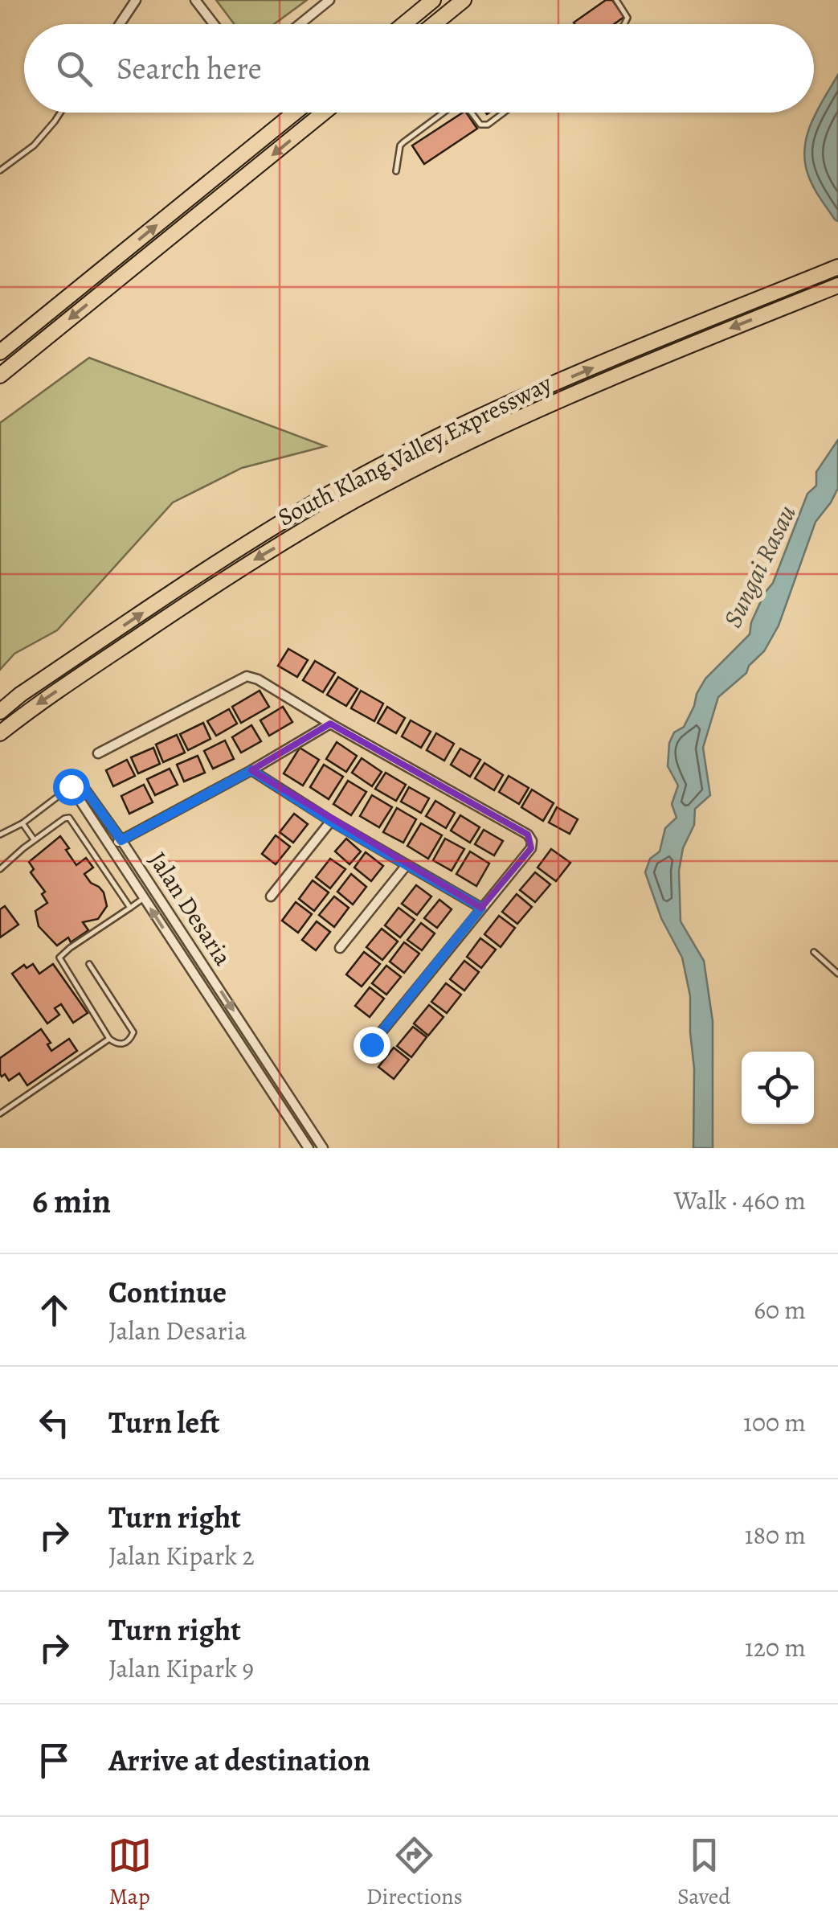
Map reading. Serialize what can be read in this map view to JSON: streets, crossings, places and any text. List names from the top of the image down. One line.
{"streets":{"highway":["South Klang Valley Expressway"],"street":["Jalan Desaria"]},"water":["Sungai Rasau"],"page":{"search":"Search here","heading":["6 min","Walk · 460 m"],"list":[["Continue","Jalan Desaria","60 m"],["Turn left","100 m"],["Turn right","Jalan Kipark 2","180 m"],["Turn right","Jalan Kipark 9","120 m"],"Arrive at destination"],"nav":["Map","Directions","Saved"]}}
